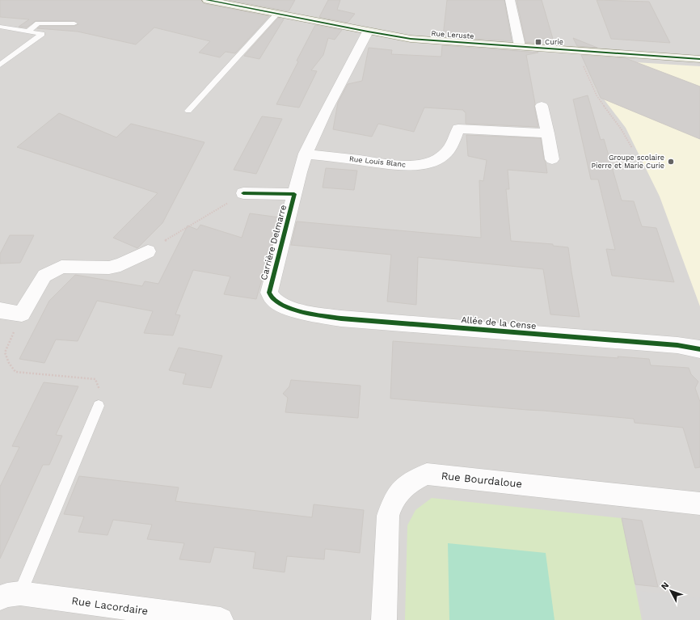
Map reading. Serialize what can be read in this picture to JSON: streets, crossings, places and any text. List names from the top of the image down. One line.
{"streets":{"street":["Rue Leruste","Rue Louis Blanc","Carrière Delmarre","Allée de la Cense","Rue Bourdaloue","Rue Lacordaire"]},"crossings":[["Rue Leruste","Carrière Delmarre"],["Rue Louis Blanc","Carrière Delmarre"],["Carrière Delmarre","Allée de la Cense"]],"places":{"transit":["Curie"],"other":["Groupe scolaire Pierre et Marie Curie"]},"north":"top left"}
